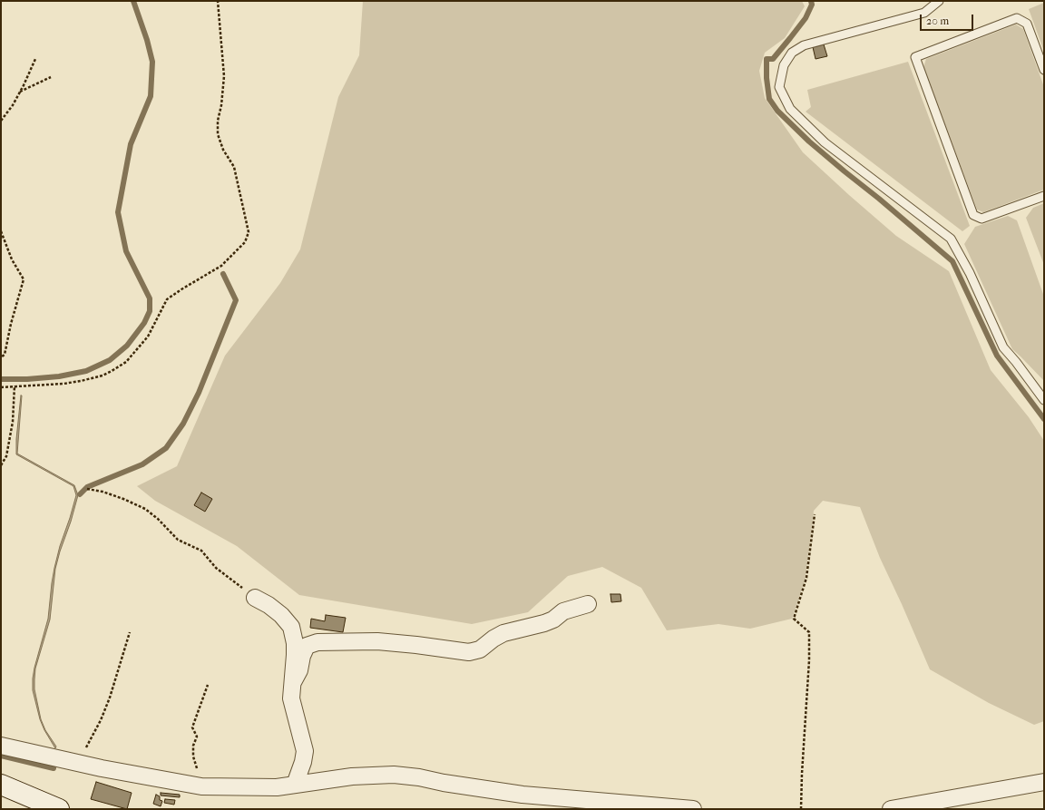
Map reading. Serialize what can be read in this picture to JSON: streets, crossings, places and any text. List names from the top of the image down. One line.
{"scale_bar":"20 m"}
